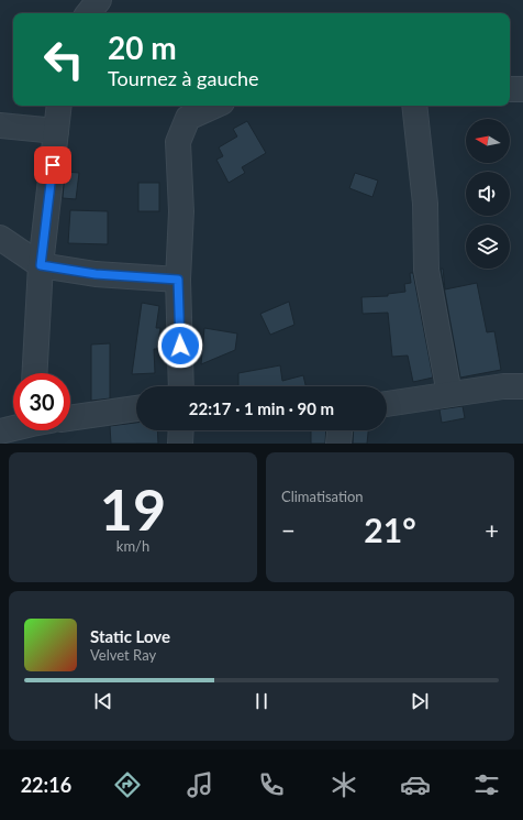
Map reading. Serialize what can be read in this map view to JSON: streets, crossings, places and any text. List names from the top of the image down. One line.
{"north":"left","page":{"turn":["20 m","Tournez à gauche"],"limit":"30","trip":"22:17 · 1 min · 90 m","tile":[["19","km/h"],"Climatisation"],"heat":["−","21°","+"],"song":["Static Love","Velvet Ray"],"tabs":"22:16"}}
